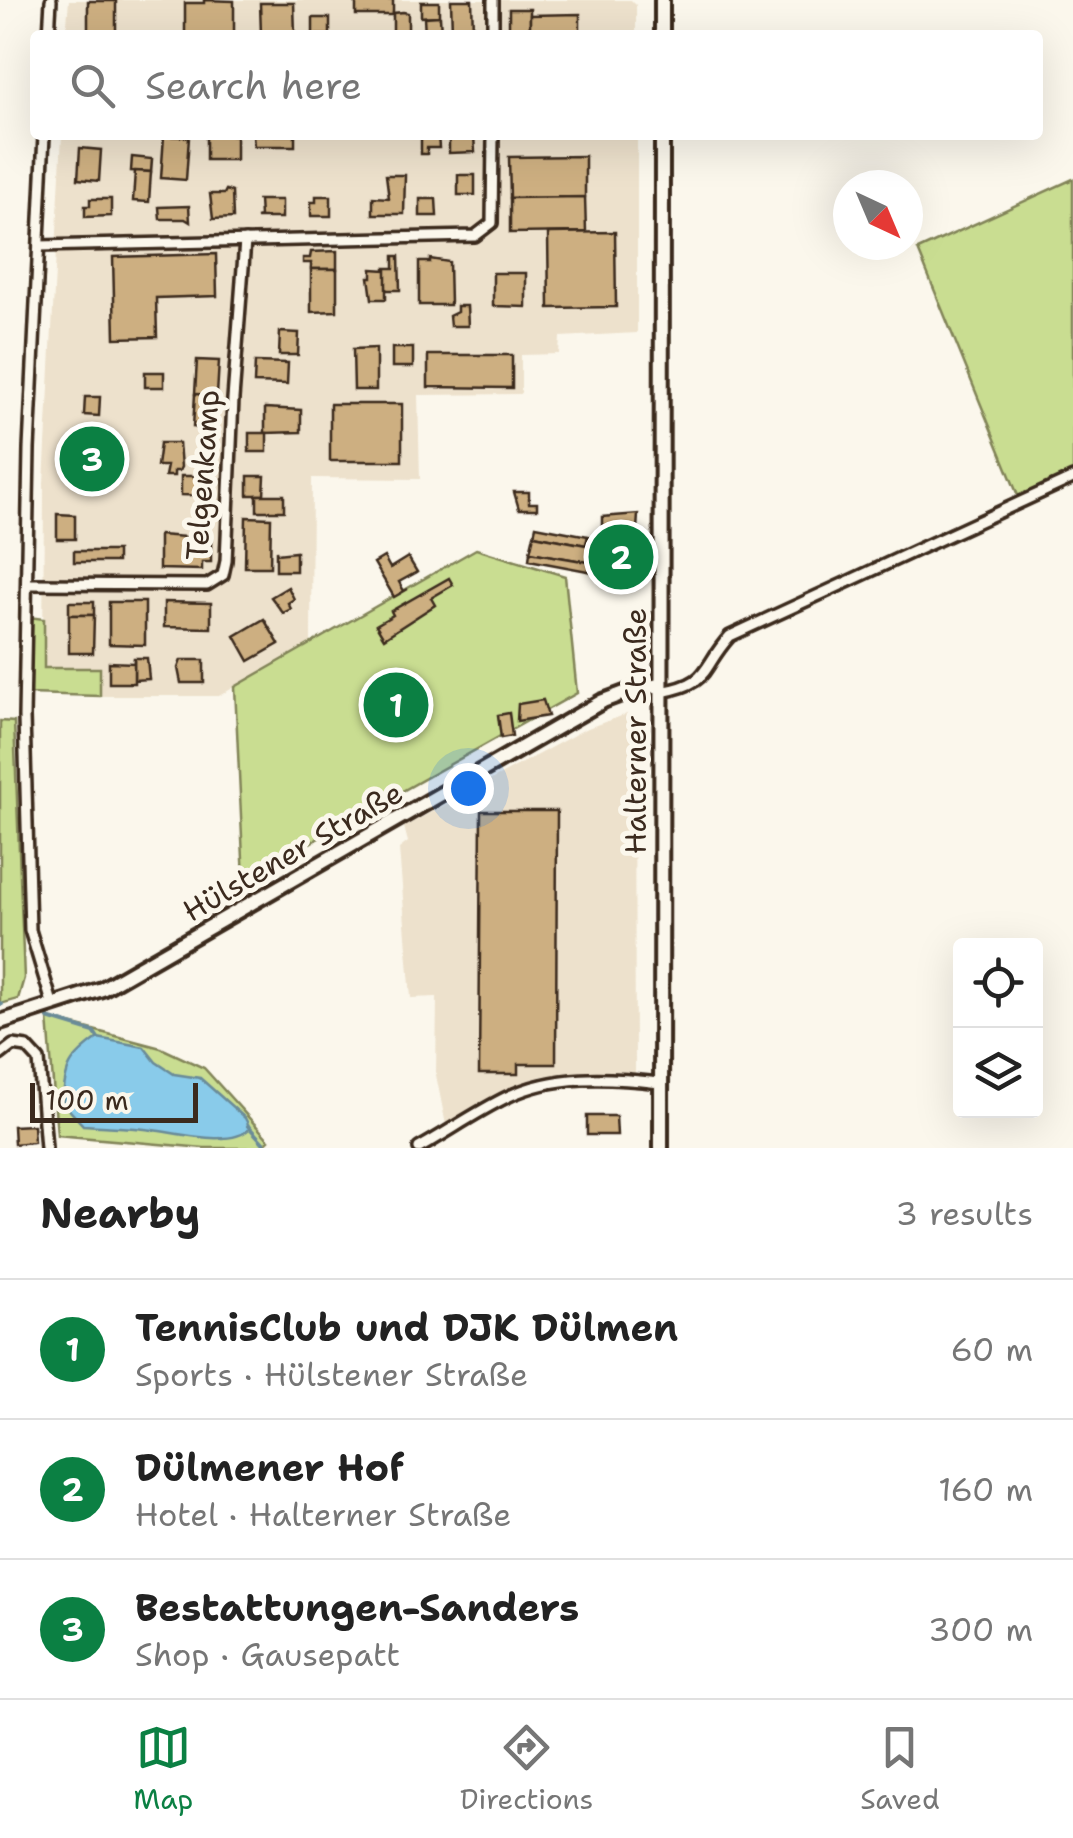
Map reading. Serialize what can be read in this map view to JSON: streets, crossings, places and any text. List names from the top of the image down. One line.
{"streets":{"main road":["Halterner Straße","Hülstener Straße"],"street":["Telgenkamp"]},"crossings":[["Halterner Straße","Hülstener Straße"]],"scale_bar":"100 m","north":"bottom right","page":{"search":"Search here","pins":["3","2","1"],"scale":"100 m","heading":["Nearby","3 results"],"list":[{"mark":"1","name":"TennisClub und DJK Dülmen","note":"Sports · Hülstener Straße","value":"60 m"},{"mark":"2","name":"Dülmener Hof","note":"Hotel · Halterner Straße","value":"160 m"},{"mark":"3","name":"Bestattungen-Sanders","note":"Shop · Gausepatt","value":"300 m"}],"nav":["Map","Directions","Saved"]}}
